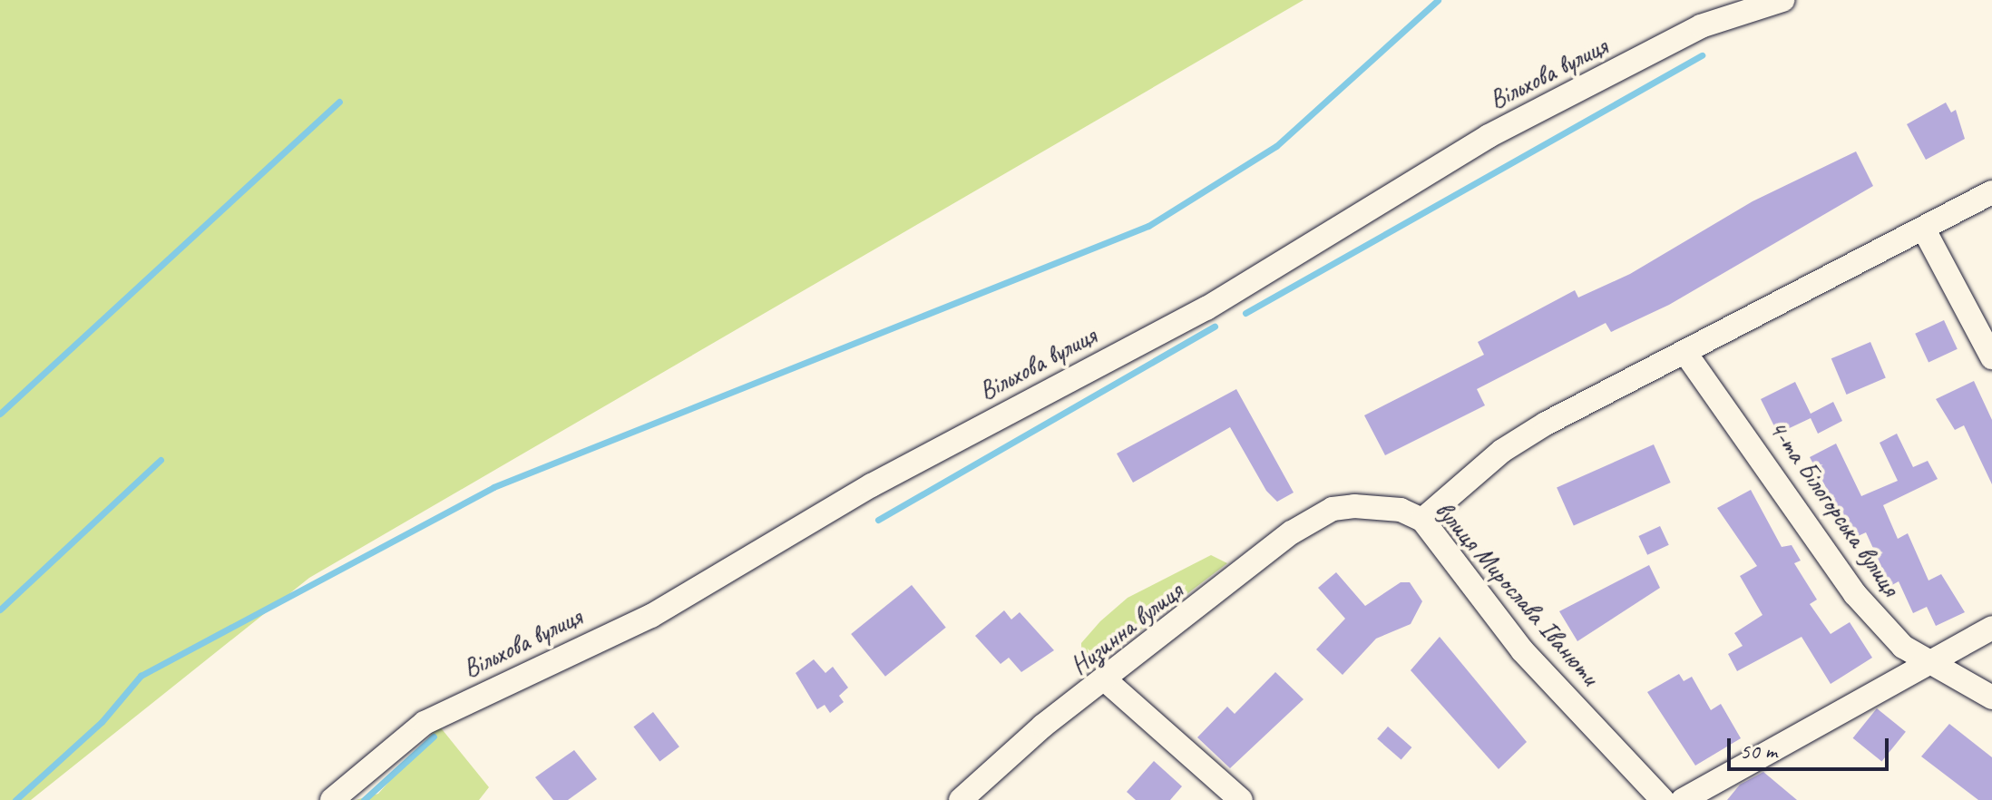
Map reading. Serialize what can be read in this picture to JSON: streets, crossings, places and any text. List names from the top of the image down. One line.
{"streets":{"street":["Вільхова вулиця","4-та Білогорська вулиця","вулиця Мирослава Іванюти","Низинна вулиця"]},"crossings":[["вулиця Мирослава Іванюти","Низинна вулиця"]],"scale_bar":"50 m"}
